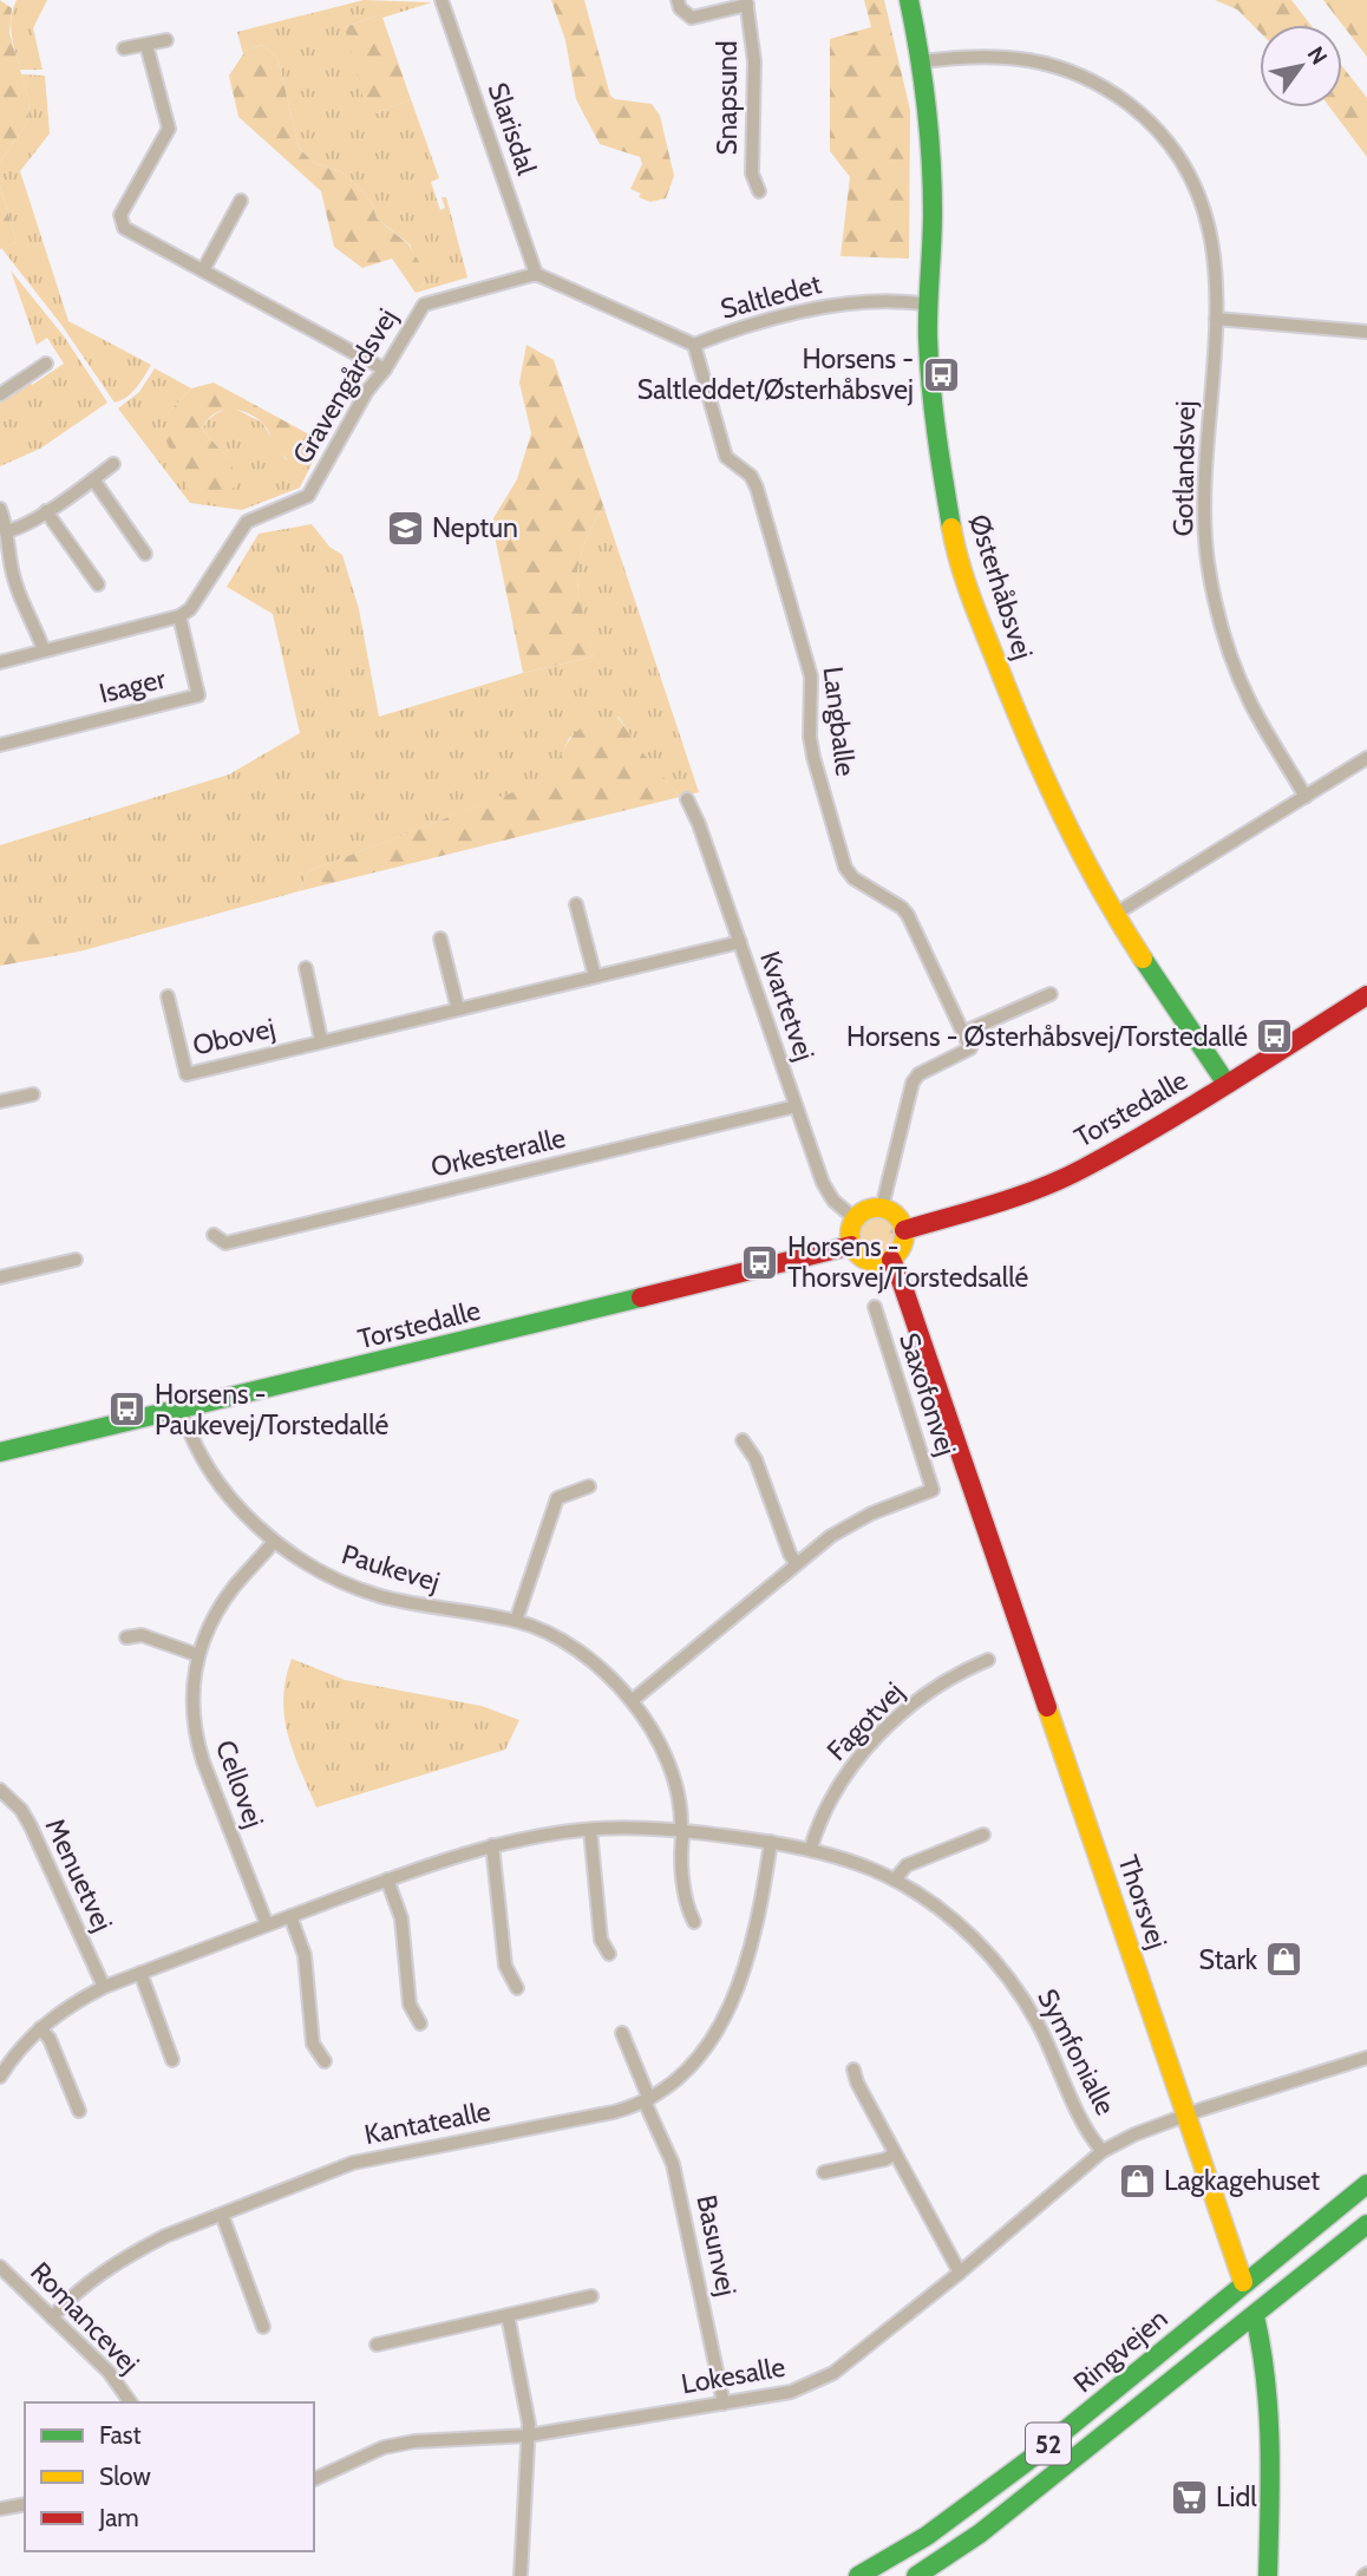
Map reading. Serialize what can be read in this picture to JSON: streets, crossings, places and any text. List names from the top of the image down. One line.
{"streets":{"street":["Snapsund","Slarisdal","Saltledet","Gravengårdsvej","Gotlandsvej","Østerhåbsvej","Isager","Langballe","Kvartetvej","Obovej","Torstedalle","Orkesteralle","Saxofonvej","Paukevej","Fagotvej","Cellovej","Menuetvej","Thorsvej","Symfonialle","Kantatealle","Basunvej","Romancevej","Ringvejen","Lokesalle","52"]},"crossings":[["Slarisdal","Saltledet"],["Slarisdal","Gravengårdsvej"],["Saltledet","Gravengårdsvej"],["Saltledet","Østerhåbsvej"],["Saltledet","Langballe"],["Gravengårdsvej","Isager"],["Gotlandsvej","Østerhåbsvej"],["Østerhåbsvej","Torstedalle"],["Kvartetvej","Obovej"],["Kvartetvej","Torstedalle"],["Kvartetvej","Orkesteralle"],["Kvartetvej","Thorsvej"],["Torstedalle","Paukevej"],["Torstedalle","Thorsvej"],["Saxofonvej","Paukevej"],["Paukevej","Cellovej"],["Paukevej","Symfonialle"],["Fagotvej","Symfonialle"],["Cellovej","Symfonialle"],["Menuetvej","Symfonialle"],["Thorsvej","Ringvejen"],["Thorsvej","Lokesalle"],["Symfonialle","Kantatealle"],["Symfonialle","Lokesalle"],["Kantatealle","Basunvej"],["Kantatealle","Romancevej"],["Basunvej","Lokesalle"]],"places":{"bus stop":["Horsens - Saltleddet/Østerhåbsvej","Horsens - Østerhåbsvej/Torstedallé","Horsens - Thorsvej/Torstedsallé","Horsens - Paukevej/Torstedallé"],"school or university":["Neptun"],"shop":["Stark","Lagkagehuset"],"supermarket":["Lidl"]},"legend":["Fast","Slow","Jam"],"north":"top right"}
